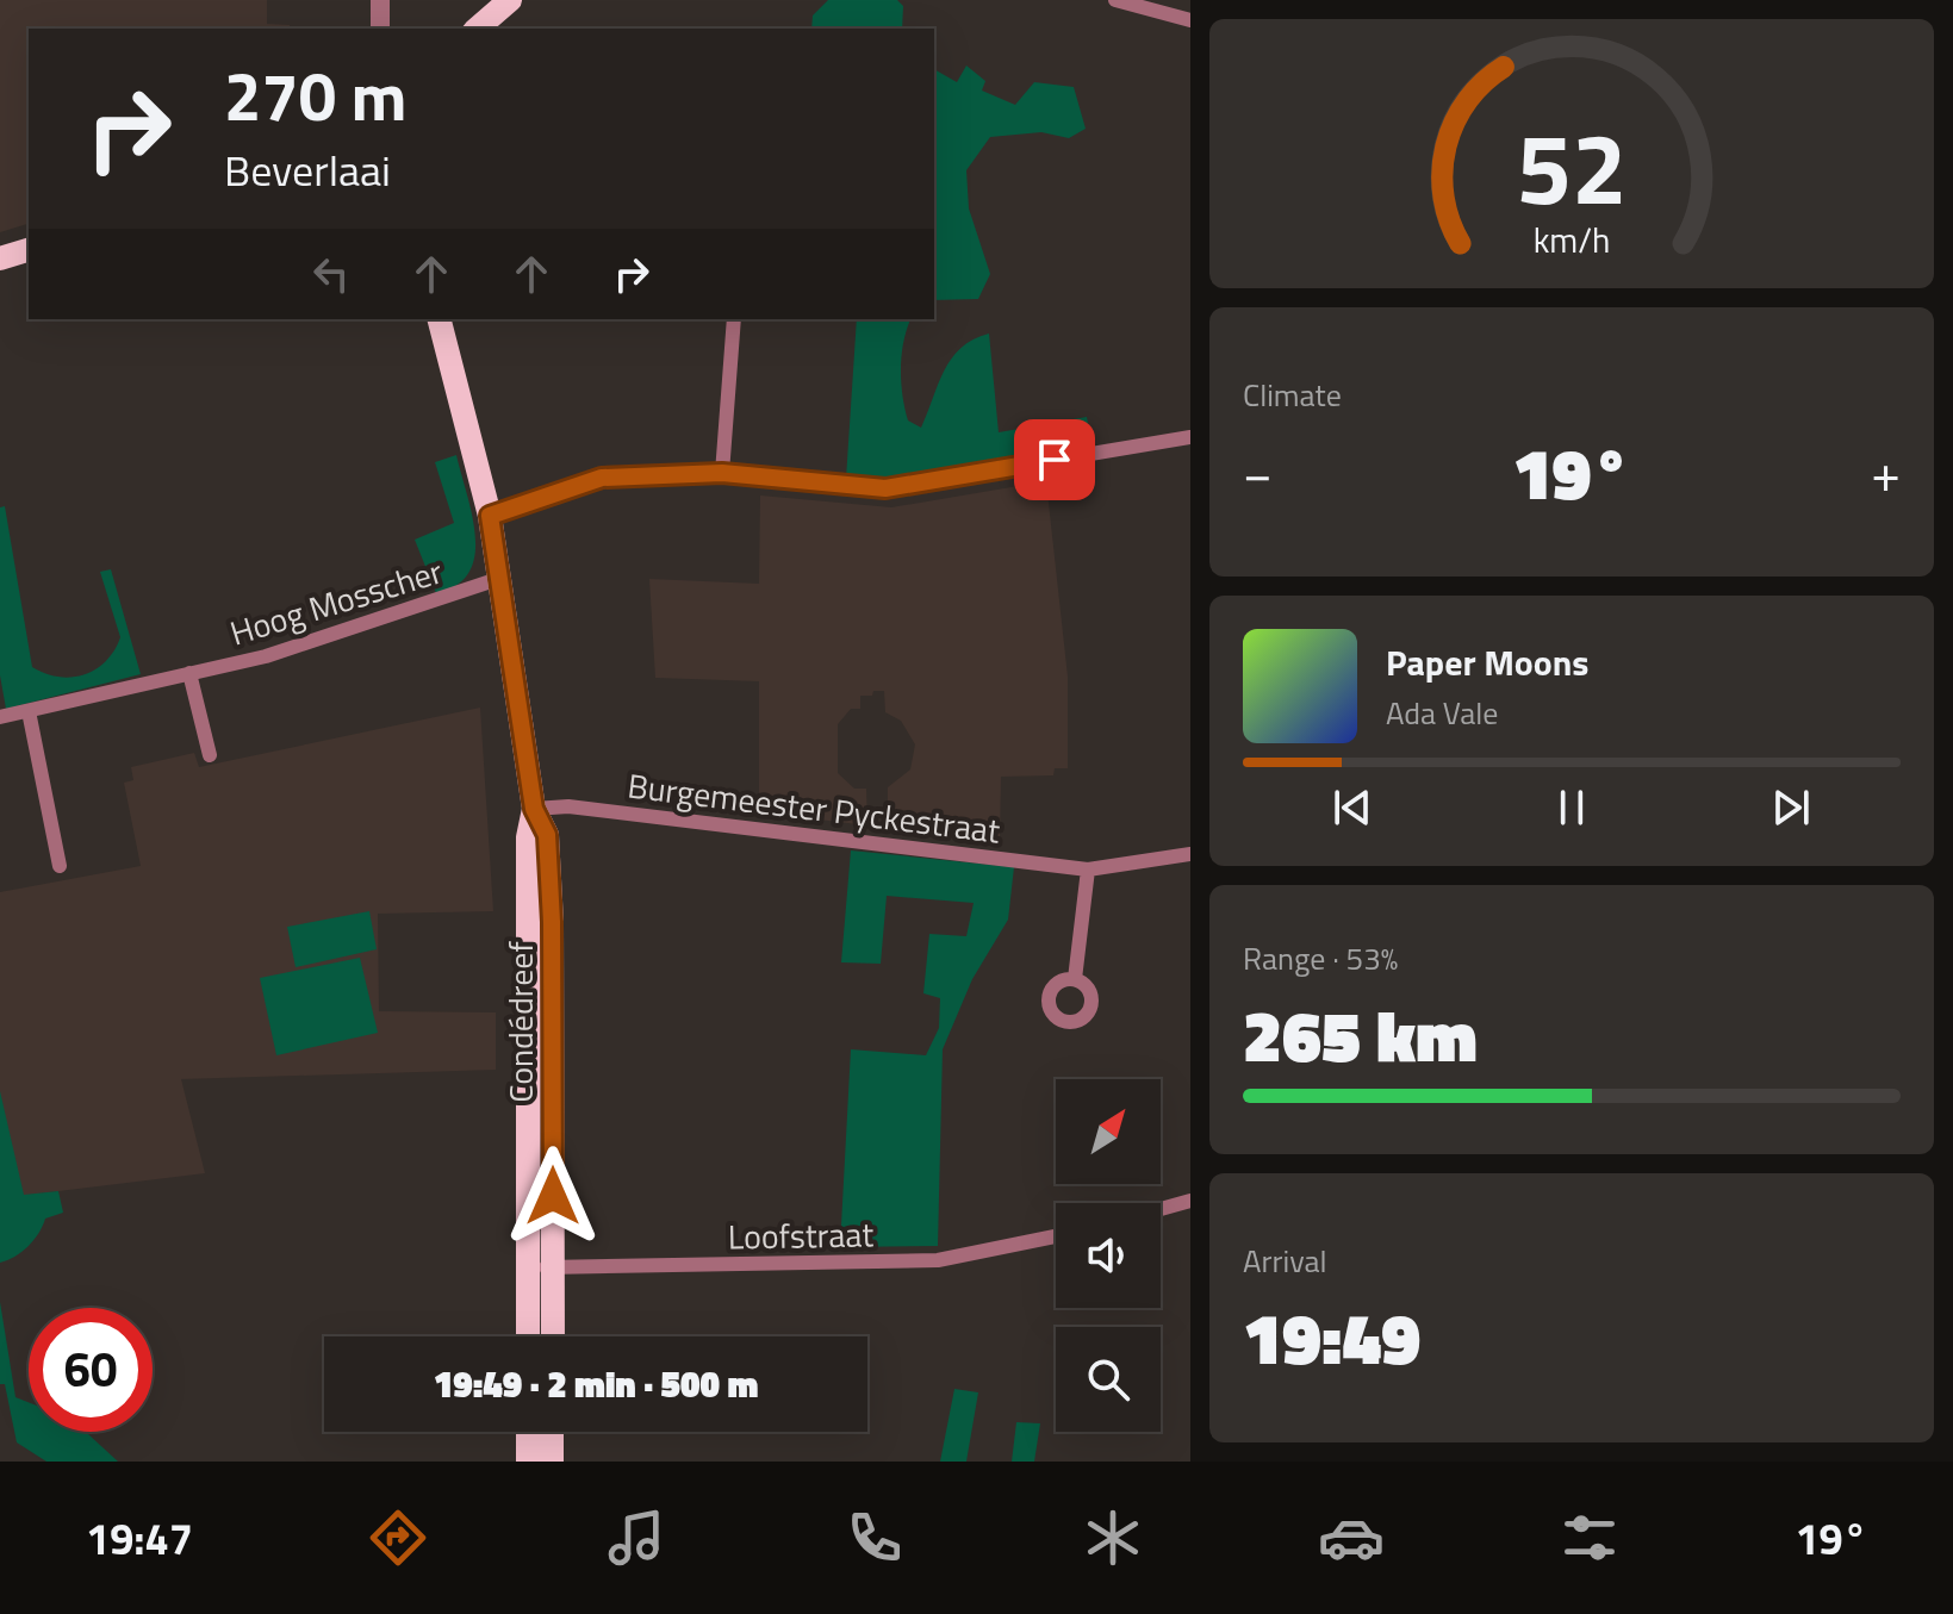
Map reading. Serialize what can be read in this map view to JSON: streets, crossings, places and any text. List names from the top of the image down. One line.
{"streets":{"main road":["Condédreef"],"street":["Hoog Mosscher","Burgemeester Pyckestraat","Loofstraat"]},"crossings":[["Hoog Mosscher","Condédreef"],["Burgemeester Pyckestraat","Condédreef"],["Condédreef","Loofstraat"]],"north":"top right","page":{"turn":["270 m","Beverlaai"],"tile":["Climate",["Range · 53%","265 km"],["Arrival","19:49"]],"heat":["−","19°","+"],"song":["Paper Moons","Ada Vale"],"limit":"60","trip":"19:49 · 2 min · 500 m","tabs":["19:47","19°"],"gauge":["52","km/h"]}}
